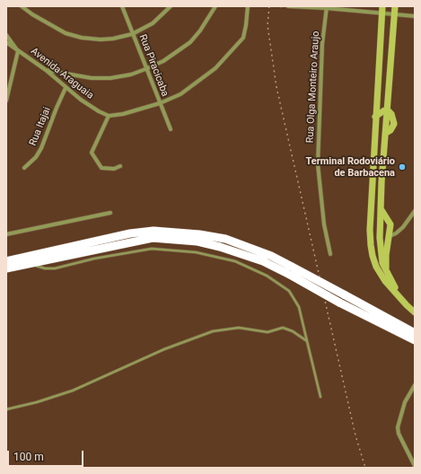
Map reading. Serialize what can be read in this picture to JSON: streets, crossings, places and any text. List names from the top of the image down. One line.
{"streets":{"street":["Rua Piracicaba","Avenida Araguaia","Rua Olga Monteiro Araujo","Rua Itajai"]},"crossings":[["Avenida Araguaia","Rua Itajai"]],"places":["Terminal Rodoviário de Barbacena"],"scale_bar":"100 m"}
